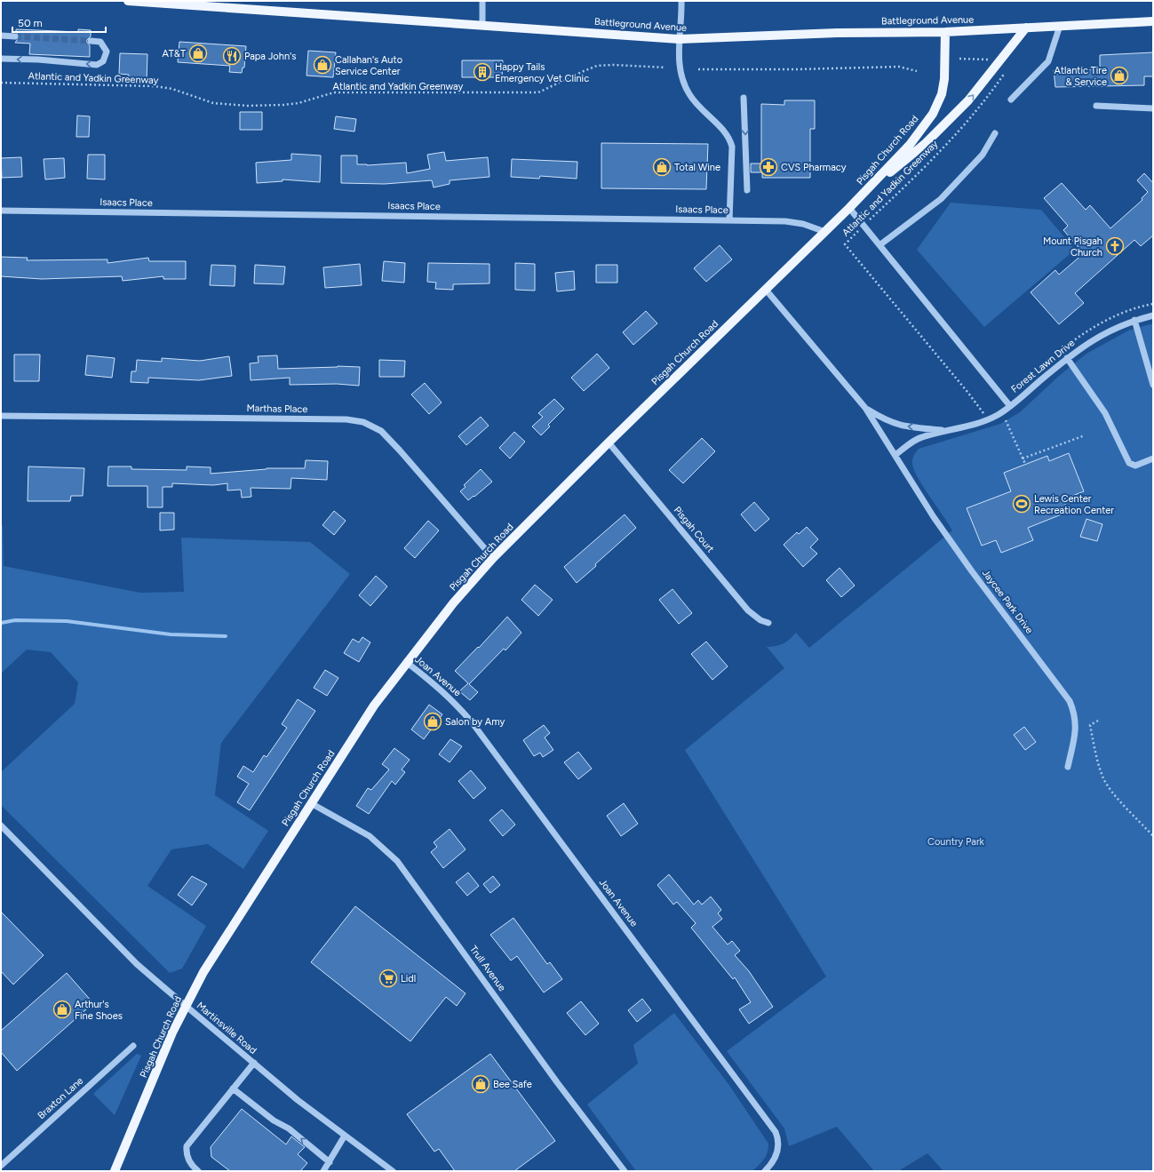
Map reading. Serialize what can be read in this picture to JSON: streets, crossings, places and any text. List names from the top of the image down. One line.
{"streets":{"main road":["Battleground Avenue","Pisgah Church Road"],"street":["Isaacs Place","Forest Lawn Drive","Marthas Place","Pisgah Court","Jaycee Park Drive","Joan Avenue","Trull Avenue","Martinsville Road","Braxton Lane"],"path":["Atlantic and Yadkin Greenway"]},"crossings":[["Battleground Avenue","Pisgah Church Road"],["Pisgah Church Road","Isaacs Place"],["Pisgah Church Road","Forest Lawn Drive"],["Pisgah Church Road","Marthas Place"],["Pisgah Church Road","Pisgah Court"],["Pisgah Church Road","Joan Avenue"],["Pisgah Church Road","Trull Avenue"],["Pisgah Church Road","Martinsville Road"],["Forest Lawn Drive","Jaycee Park Drive"]],"parks":["Country Park"],"places":{"shop":["AT&T","Callahan's Auto Service Center","Atlantic Tire & Service","Total Wine","Salon by Amy","Arthur's Fine Shoes","Bee Safe"],"restaurant":["Papa John's"],"building":["Happy Tails Emergency Vet Clinic"],"pharmacy":["CVS Pharmacy"],"church":["Mount Pisgah Church"],"sports":["Lewis Center Recreation Center"],"supermarket":["Lidl"]},"scale_bar":"50 m"}
